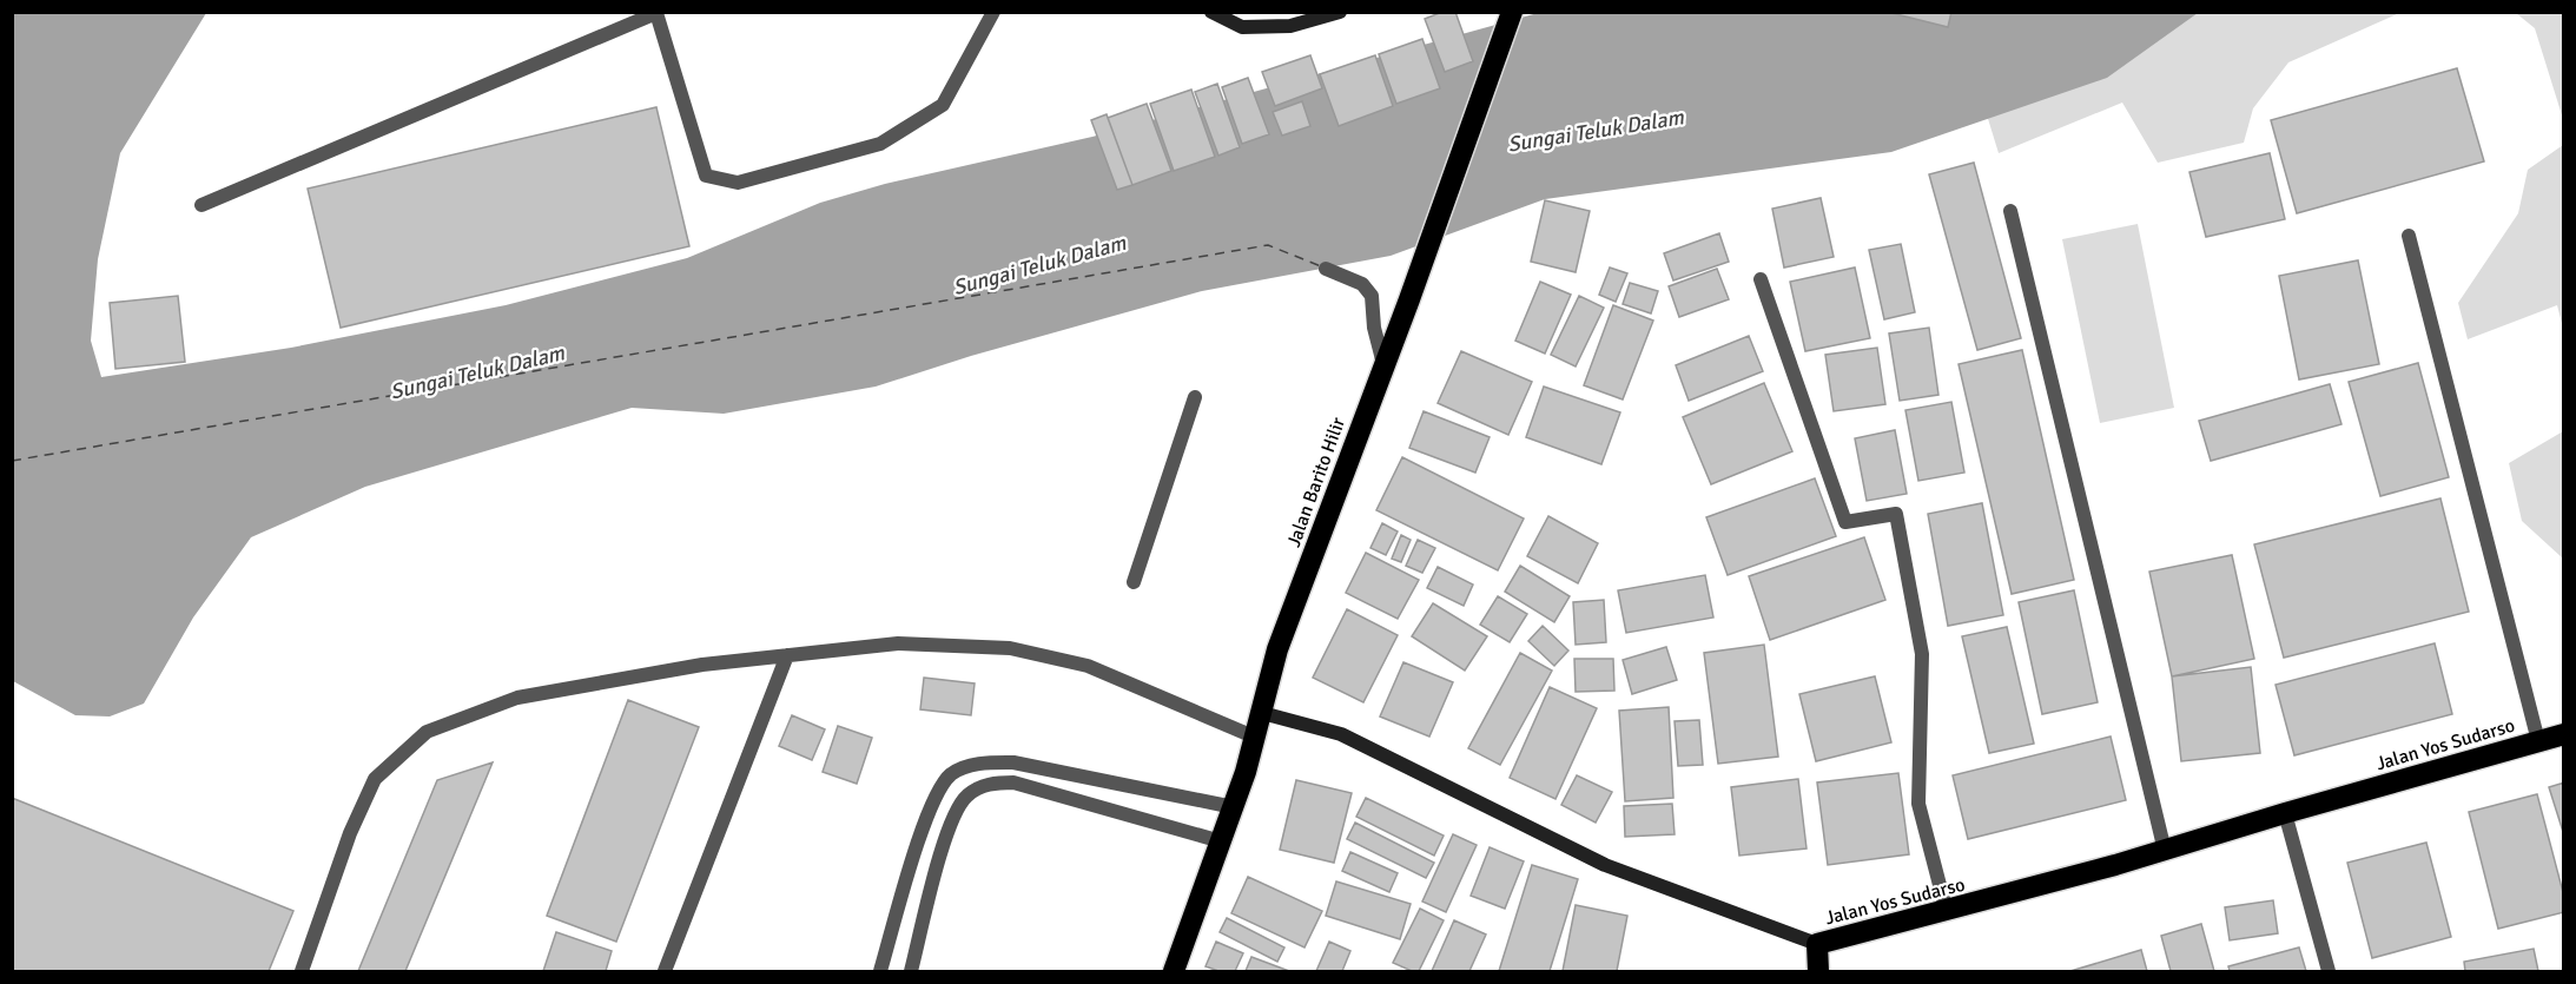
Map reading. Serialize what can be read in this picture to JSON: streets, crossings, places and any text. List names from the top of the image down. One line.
{"streets":{"highway":["Jalan Barito Hilir","Jalan Yos Sudarso"]},"crossings":[["Jalan Barito Hilir","Jalan Yos Sudarso"]],"water":["Sungai Teluk Dalam"]}
